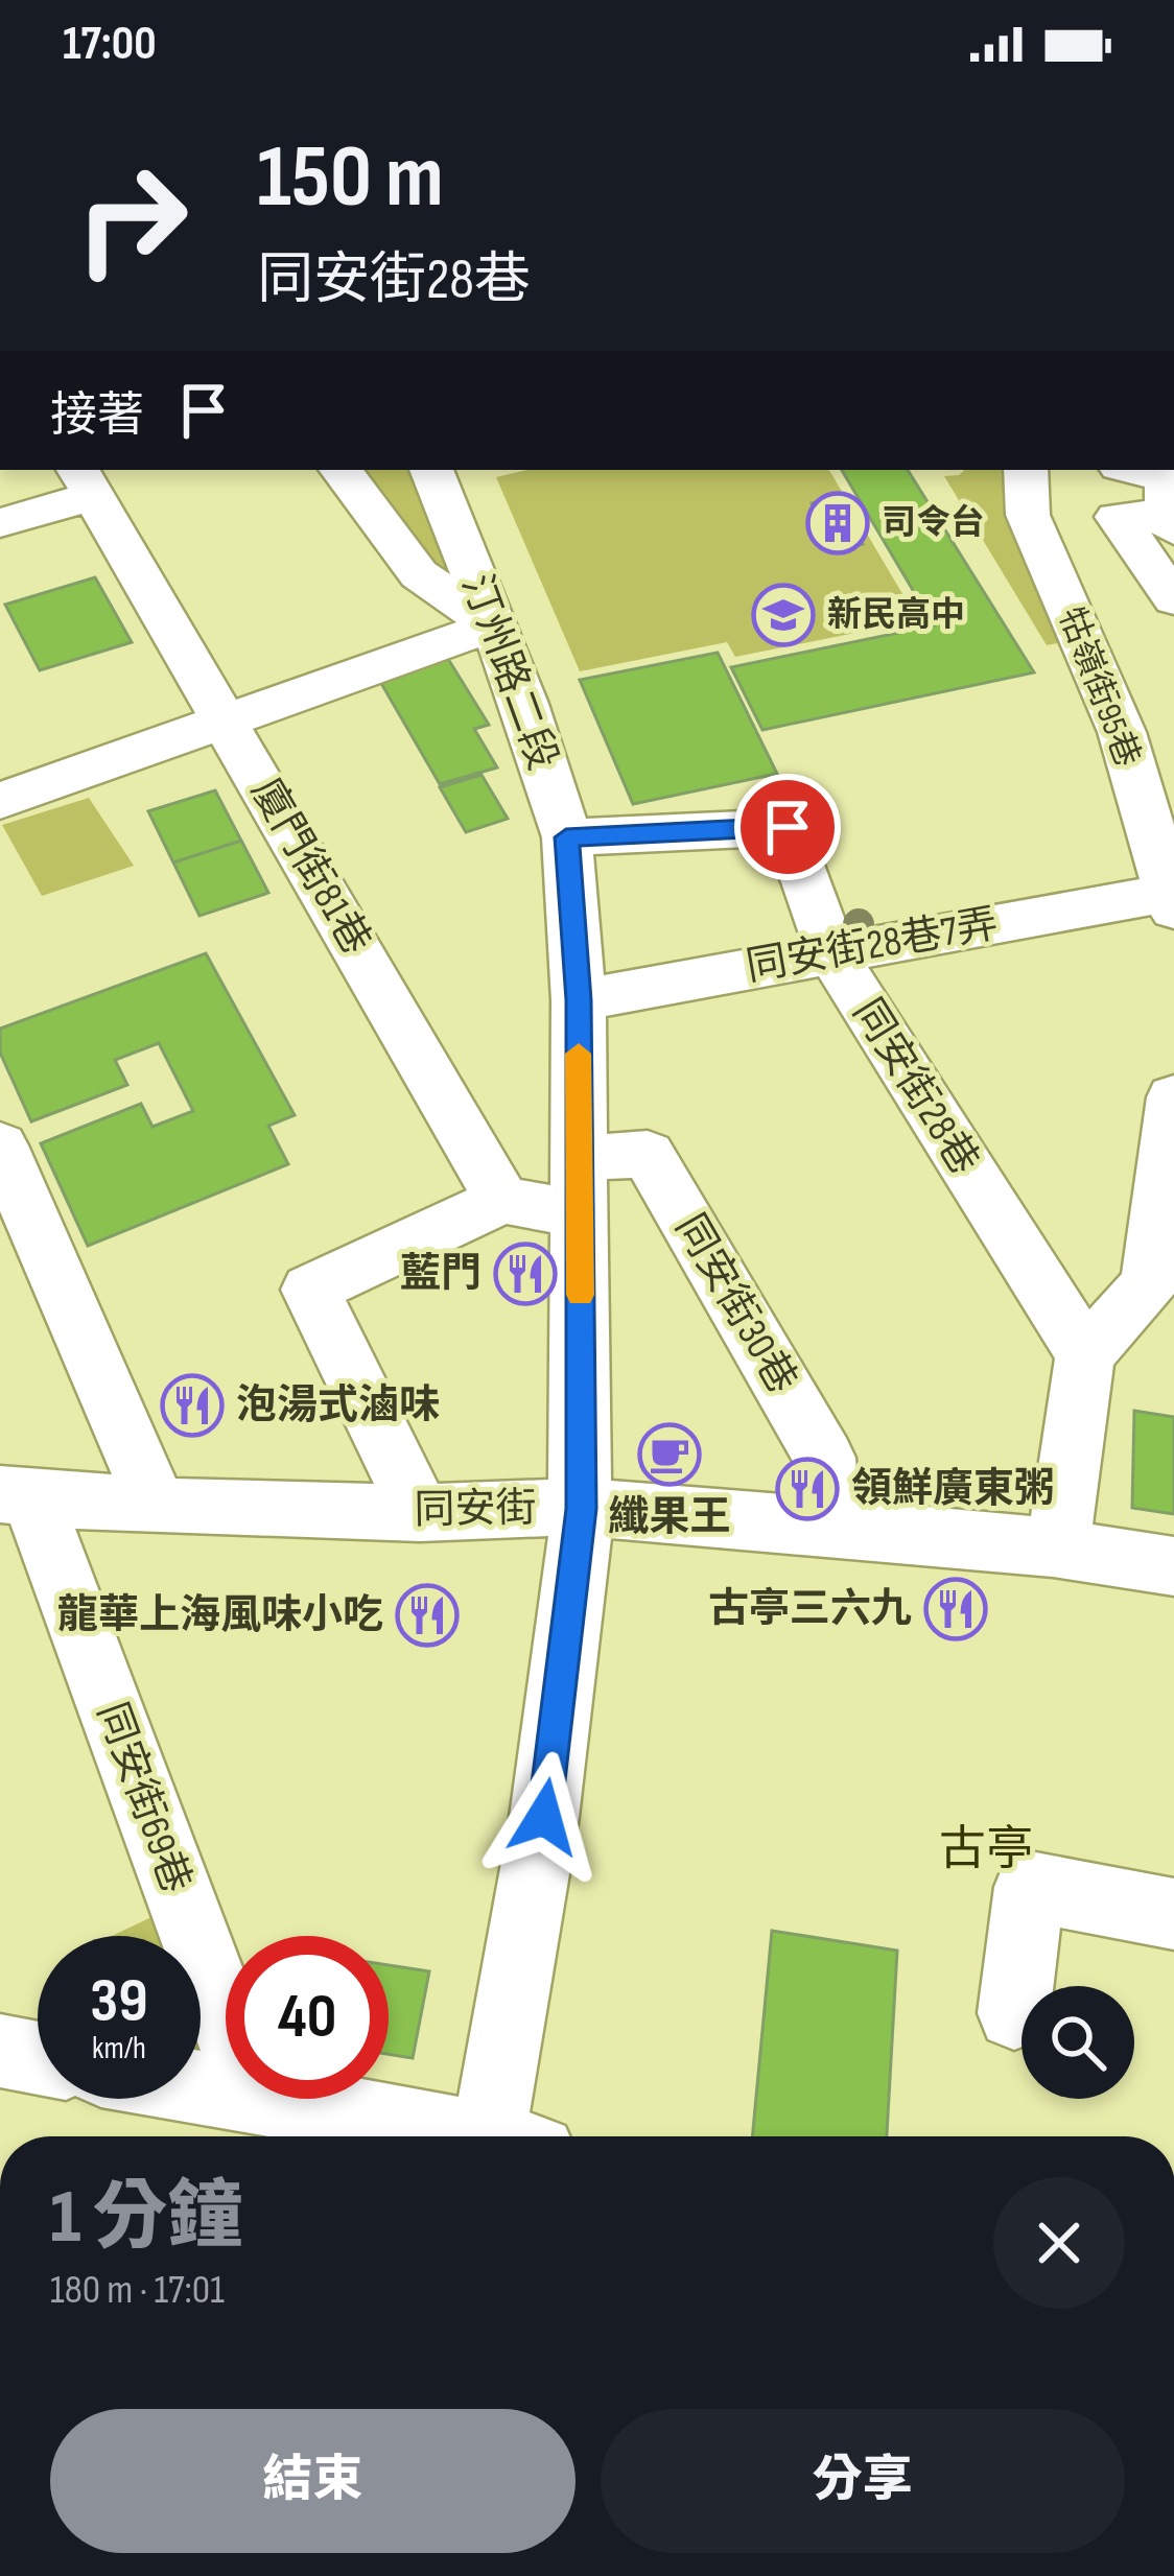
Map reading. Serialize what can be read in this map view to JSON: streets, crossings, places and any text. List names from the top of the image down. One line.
{"streets":{"street":["汀州路二段","牯嶺街95巷","廈門街81巷","同安街28巷7弄","同安街28巷","同安街30巷","同安街","同安街69巷"]},"crossings":[["汀州路二段","同安街28巷7弄"],["汀州路二段","同安街28巷"],["汀州路二段","同安街30巷"],["汀州路二段","同安街"],["牯嶺街95巷","同安街28巷7弄"],["同安街28巷7弄","同安街28巷"],["同安街30巷","同安街"],["同安街","同安街69巷"]],"districts":["古亭"],"places":{"building":["司令台"],"school or university":["新民高中"],"restaurant":["藍門","泡湯式滷味","領鮮廣東粥","古亭三六九","龍華上海風味小吃"],"cafe":["纖果王"]},"page":{"status":"17:00","turn":["150 m","同安街28巷"],"then":"接著","speed":"39 km/h","limit":"40","heading":["1 分鐘","180 m · 17:01"],"buttons":["結束","分享"]}}
